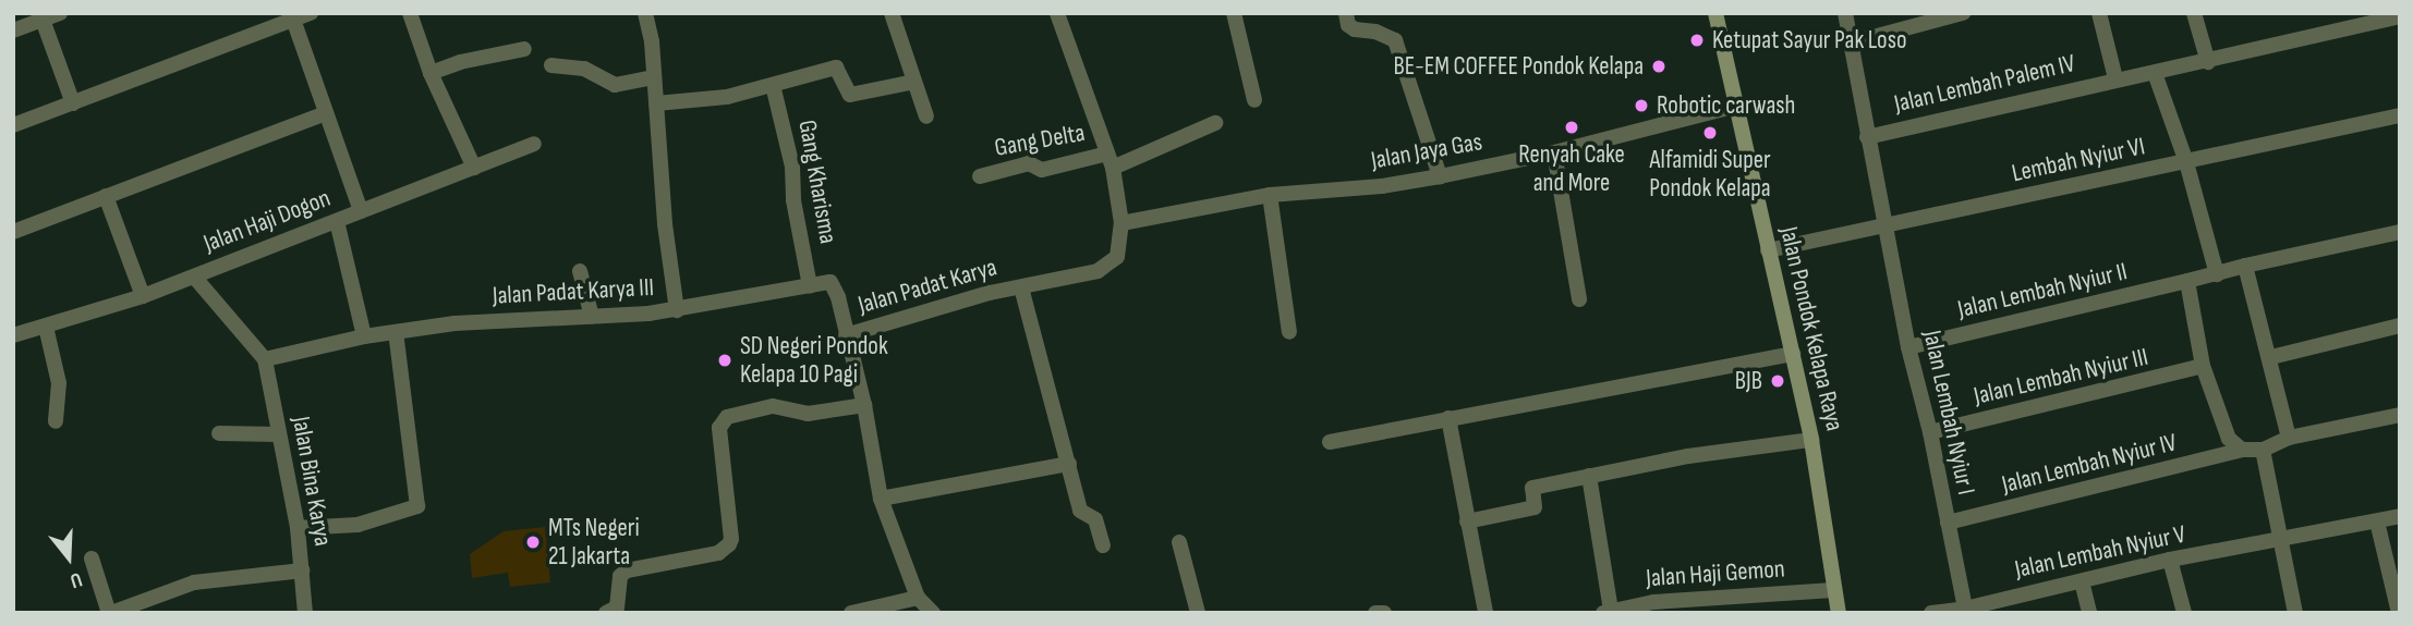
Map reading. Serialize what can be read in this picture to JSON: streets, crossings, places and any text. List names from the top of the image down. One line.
{"streets":{"street":["Jalan Lembah Palem IV","Gang Delta","Jalan Jaya Gas","Lembah Nyiur VI","Gang Kharisma","Jalan Haji Dogon","Jalan Padat Karya","Jalan Lembah Nyiur II","Jalan Padat Karya III","Jalan Pondok Kelapa Raya","Jalan Lembah Nyiur III","Jalan Lembah Nyiur I","Jalan Lembah Nyiur IV","Jalan Bina Karya","Jalan Lembah Nyiur V","Jalan Haji Gemon"]},"crossings":[["Jalan Lembah Palem IV","Jalan Lembah Nyiur I"],["Jalan Jaya Gas","Jalan Padat Karya"],["Jalan Jaya Gas","Jalan Pondok Kelapa Raya"],["Lembah Nyiur VI","Jalan Pondok Kelapa Raya"],["Lembah Nyiur VI","Jalan Lembah Nyiur I"],["Gang Kharisma","Jalan Padat Karya III"],["Jalan Lembah Nyiur II","Jalan Lembah Nyiur I"],["Jalan Padat Karya III","Jalan Bina Karya"],["Jalan Pondok Kelapa Raya","Jalan Haji Gemon"],["Jalan Lembah Nyiur III","Jalan Lembah Nyiur I"],["Jalan Lembah Nyiur I","Jalan Lembah Nyiur IV"],["Jalan Lembah Nyiur I","Jalan Lembah Nyiur V"]],"places":["Ketupat Sayur Pak Loso","BE-EM COFFEE Pondok Kelapa","Robotic carwash","Renyah Cake and More","Alfamidi Super Pondok Kelapa","SD Negeri Pondok Kelapa 10 Pagi","BJB","MTs Negeri 21 Jakarta"],"north":"bottom"}
